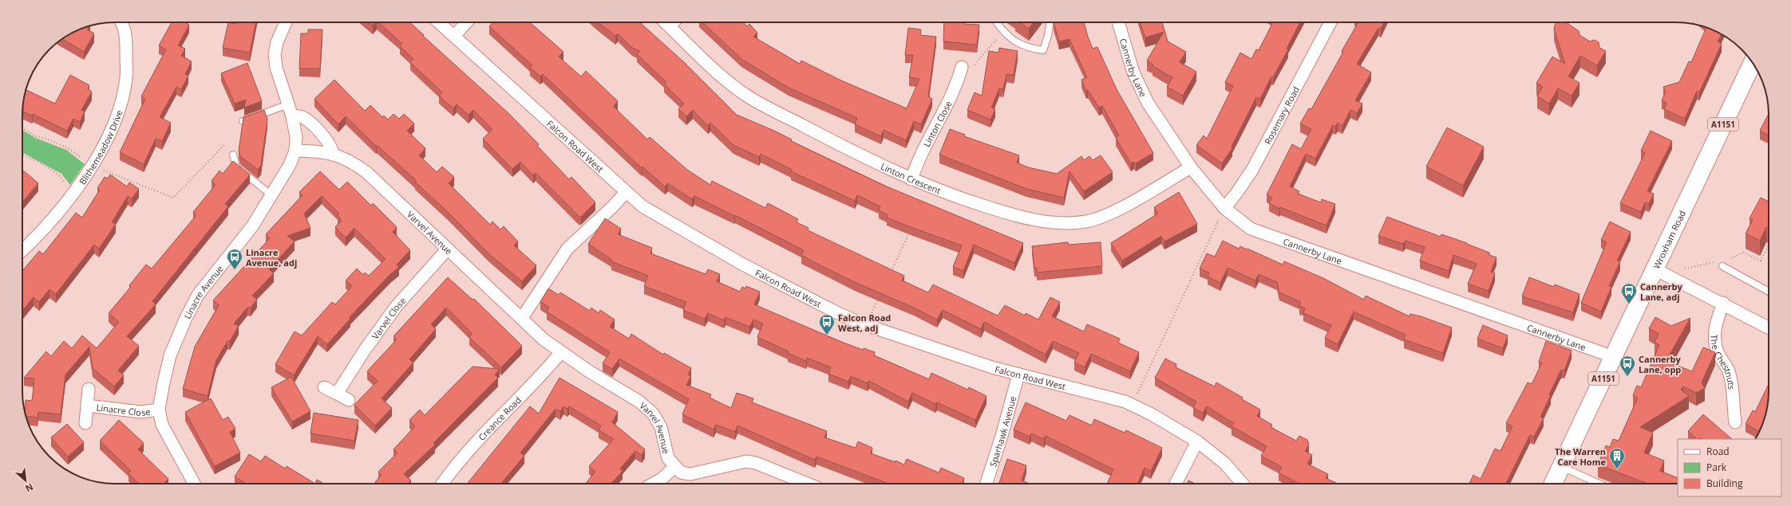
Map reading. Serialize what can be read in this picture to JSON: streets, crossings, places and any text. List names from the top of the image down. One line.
{"streets":{"main road":["A1151","Wroxham Road"],"street":["Cannerby Lane","Rosemary Road","Linton Close","Blithemeadow Drive","Falcon Road West","Linton Crescent","Varvel Avenue","Linacre Avenue","Varvel Close","The Chestnuts","Linacre Close","Creance Road","Sparhawk Avenue"]},"crossings":[["Cannerby Lane","Rosemary Road"],["Cannerby Lane","Linton Crescent"],["Cannerby Lane","Wroxham Road"],["Linton Close","Linton Crescent"],["Falcon Road West","Sparhawk Avenue"],["Varvel Avenue","Linacre Avenue"],["Varvel Avenue","Varvel Close"],["Varvel Avenue","Creance Road"],["Linacre Avenue","Linacre Close"]],"places":{"bus stop":["Linacre Avenue, adj","Cannerby Lane, adj","Falcon Road West, adj","Cannerby Lane, opp"],"building":["The Warren Care Home"]},"legend":["Road","Park","Building"],"north":"bottom right"}
